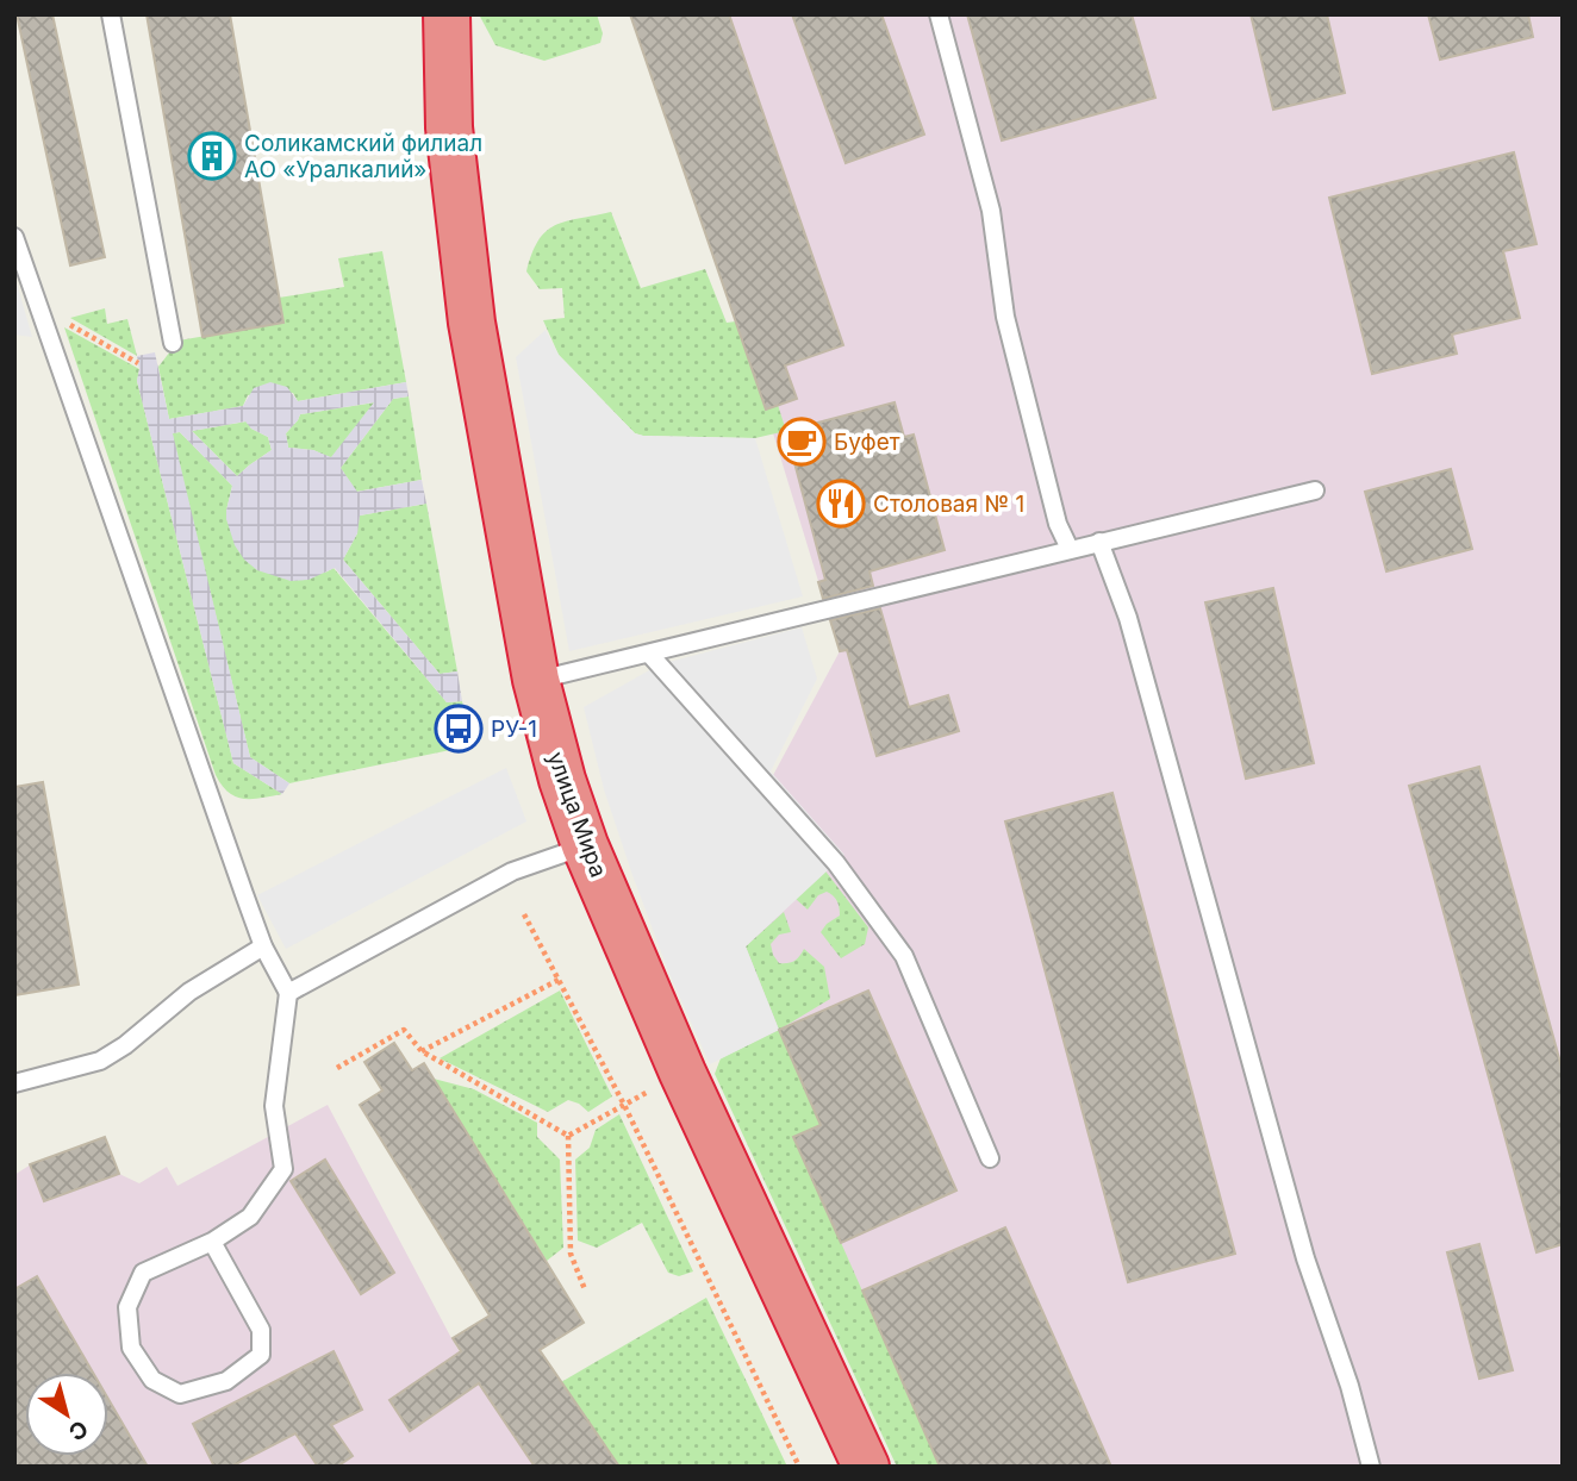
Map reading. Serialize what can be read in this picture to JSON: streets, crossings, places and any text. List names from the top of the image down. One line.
{"streets":{"highway":["улица Мира"]},"places":{"building":["Соликамский филиал АО «Уралкалий»"],"cafe":["Буфет"],"restaurant":["Столовая № 1"],"bus stop":["РУ-1"]},"north":"bottom right"}
